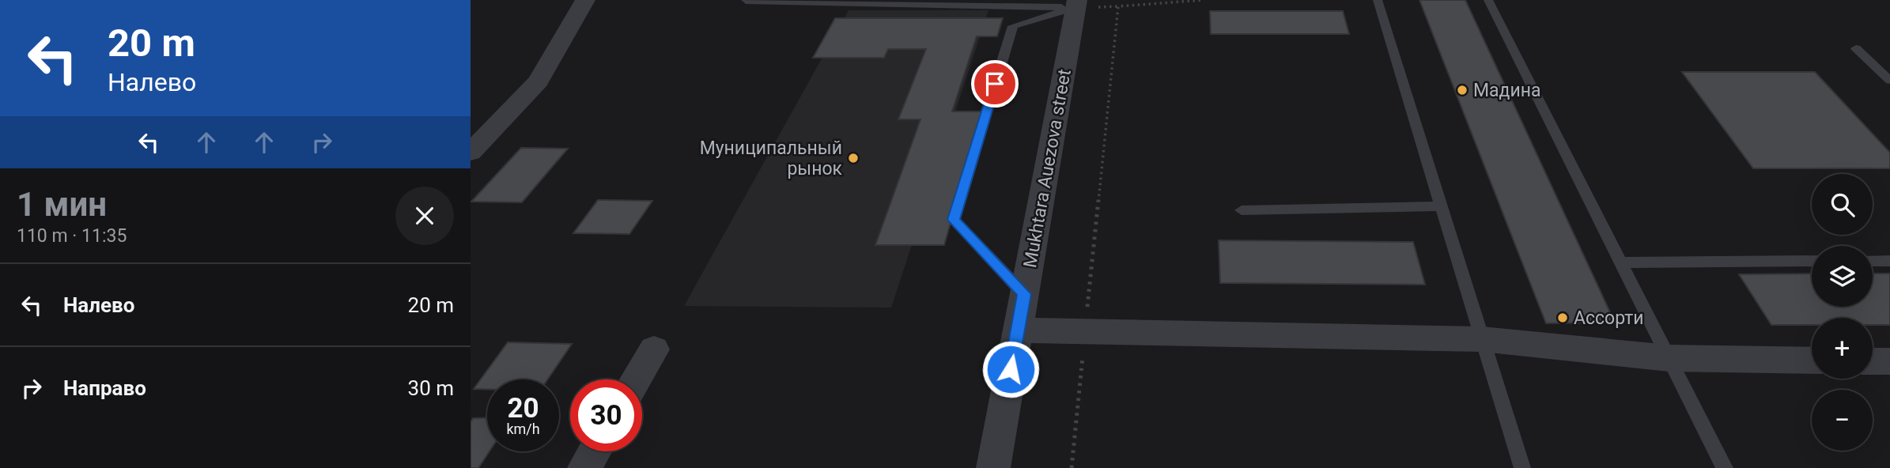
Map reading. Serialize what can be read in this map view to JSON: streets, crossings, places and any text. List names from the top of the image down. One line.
{"streets":{"street":["Mukhtara Auezova street"]},"places":["Мадина","Муниципальный рынок","Ассорти"],"page":{"turn":["20 m","Налево"],"heading":["1 мин","110 m · 11:35"],"map_buttons":["+","−"],"list":[{"name":"Налево","value":"20 m"},{"name":"Направо","value":"30 m"}],"speed":"20 km/h","limit":"30"}}
